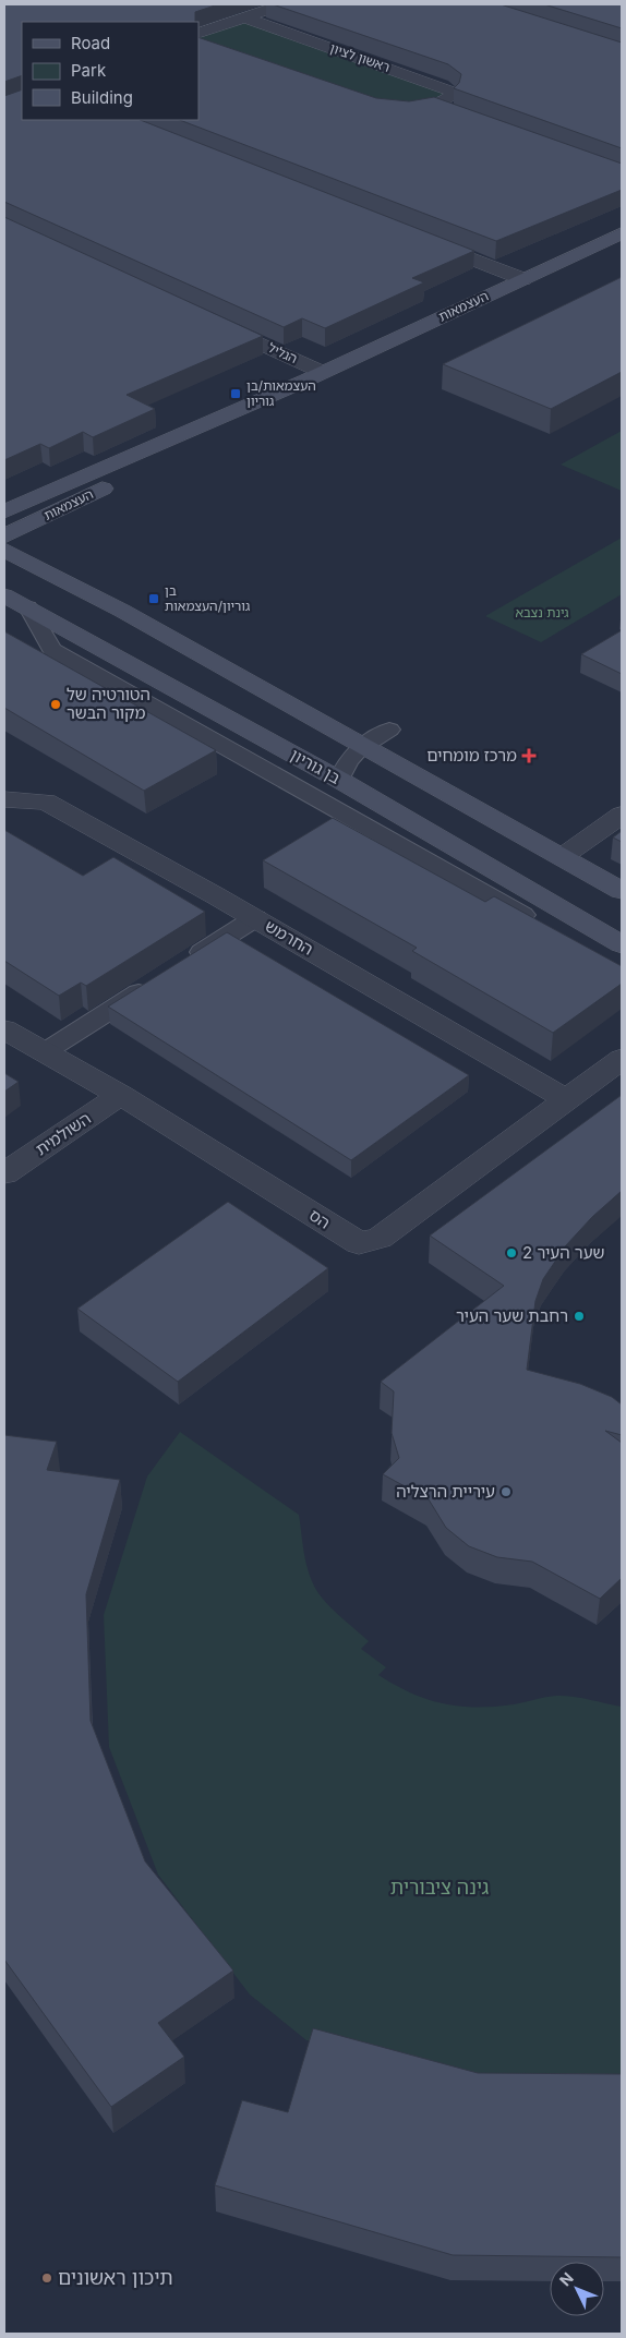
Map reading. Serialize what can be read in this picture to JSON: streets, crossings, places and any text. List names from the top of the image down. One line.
{"streets":{"street":["ראשון לציון","העצמאות","הגליל","בן גוריון","החרמש","השולמית","הס"]},"crossings":[["העצמאות","הגליל"],["החרמש","הס"],["השולמית","הס"]],"parks":["גינת נצבא","גינה ציבורית"],"places":{"transit":["העצמאות/בן גוריון","בן גוריון/העצמאות"],"other":["הטורטיה של מקור הבשר","שער העיר 2","רחבת שער העיר","עיריית הרצליה","תיכון ראשונים"],"health":["מרכז מומחים"]},"legend":["Road","Park","Building"],"north":"top left"}
